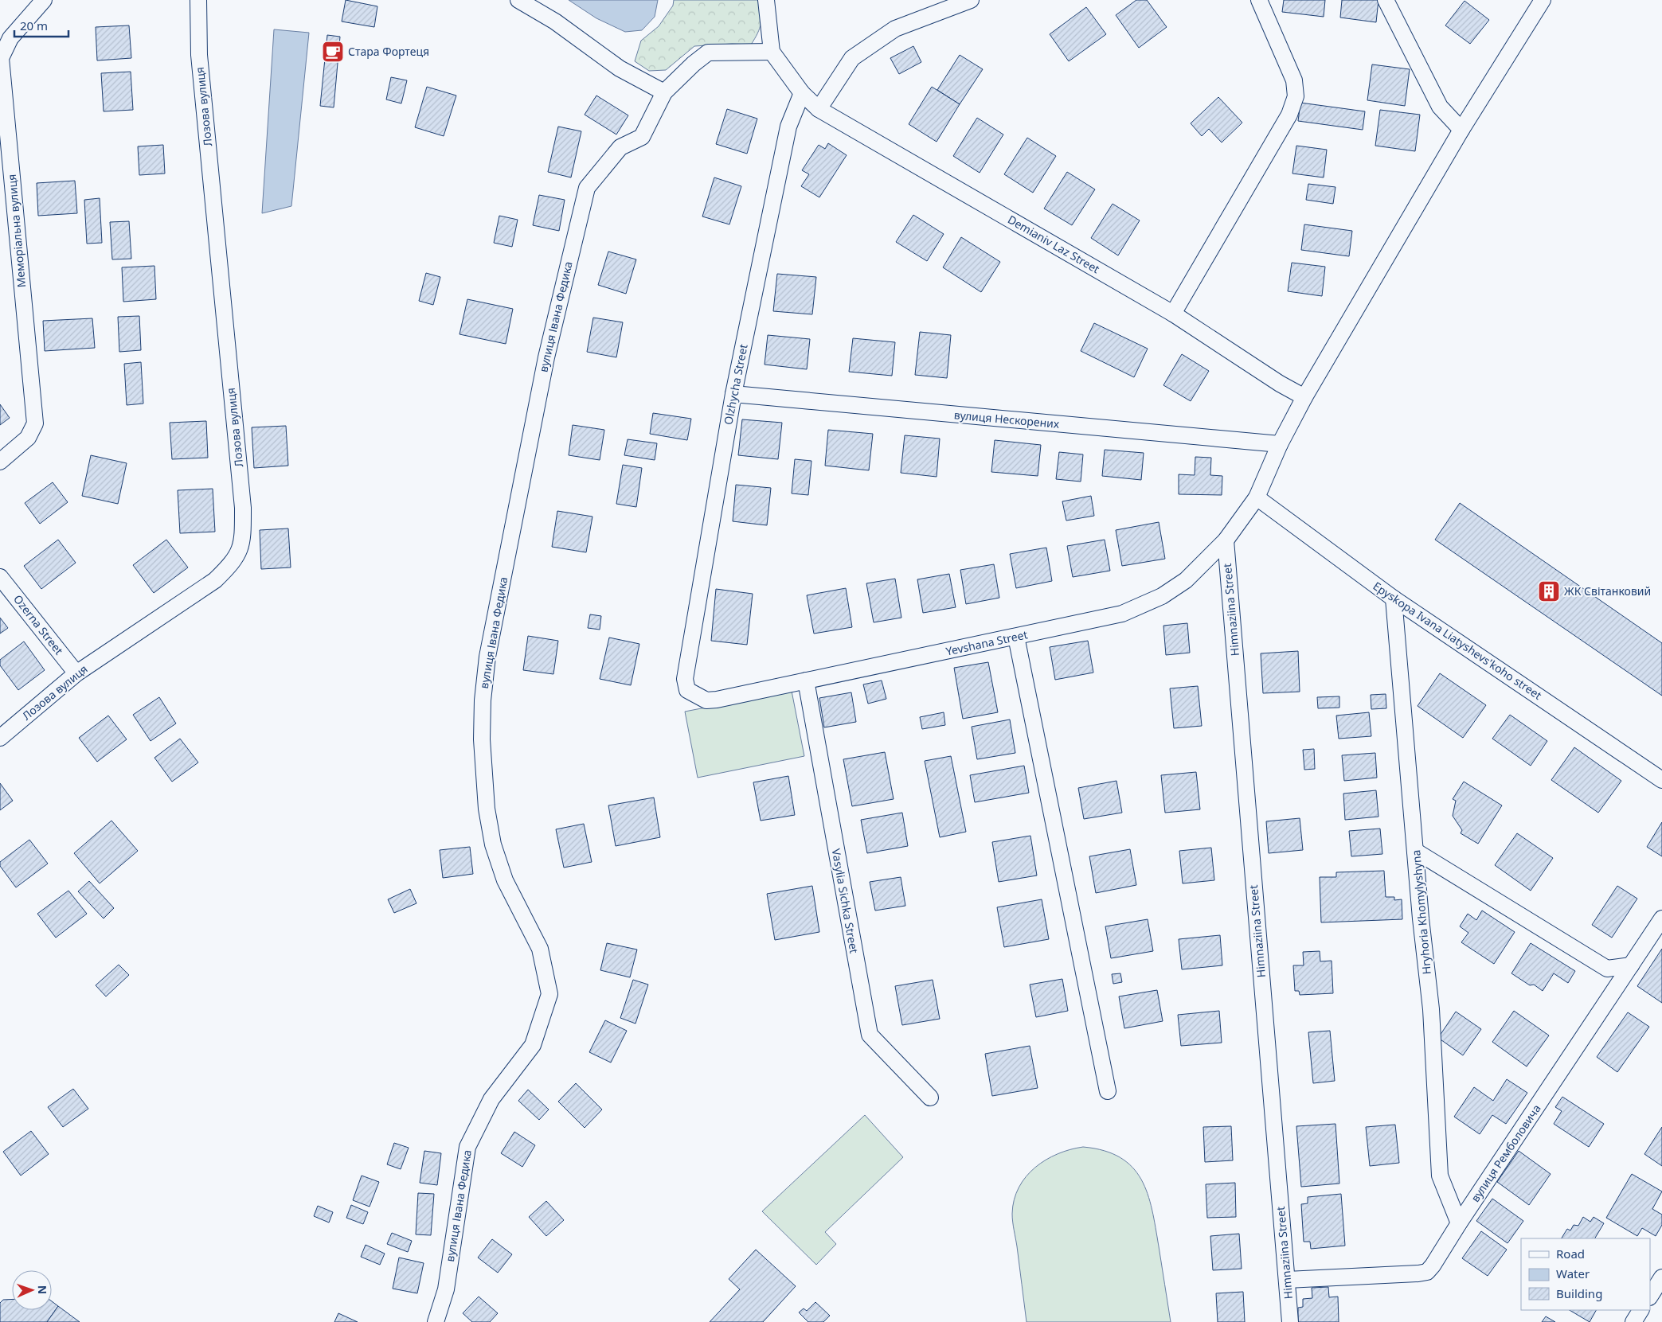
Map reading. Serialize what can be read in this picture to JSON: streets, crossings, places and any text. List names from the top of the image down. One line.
{"streets":{"street":["Лозова вулиця","Меморіальна вулиця","Demianiv Laz Street","вулиця Івана Федика","Olzhycha Street","вулиця Нескорених","Himnaziina Street","Ozerna Street","Epyskopa Ivana Liatyshevs'koho street","Yevshana Street","Vasylia Sichka Street","Hryhoria Khomylyshyna","вулиця Ремболовича"]},"crossings":[["Лозова вулиця","Ozerna Street"],["Demianiv Laz Street","вулиця Івана Федика"],["Demianiv Laz Street","Olzhycha Street"],["Demianiv Laz Street","Yevshana Street"],["Olzhycha Street","вулиця Нескорених"],["Olzhycha Street","Yevshana Street"],["вулиця Нескорених","Yevshana Street"],["Himnaziina Street","Yevshana Street"],["Himnaziina Street","вулиця Ремболовича"],["Epyskopa Ivana Liatyshevs'koho street","Yevshana Street"],["Epyskopa Ivana Liatyshevs'koho street","Hryhoria Khomylyshyna"],["Yevshana Street","Vasylia Sichka Street"],["Hryhoria Khomylyshyna","вулиця Ремболовича"]],"places":{"cafe":["Стара Фортеця"],"building":["ЖК Світанковий"]},"legend":["Road","Water","Building"],"scale_bar":"20 m","north":"right"}
